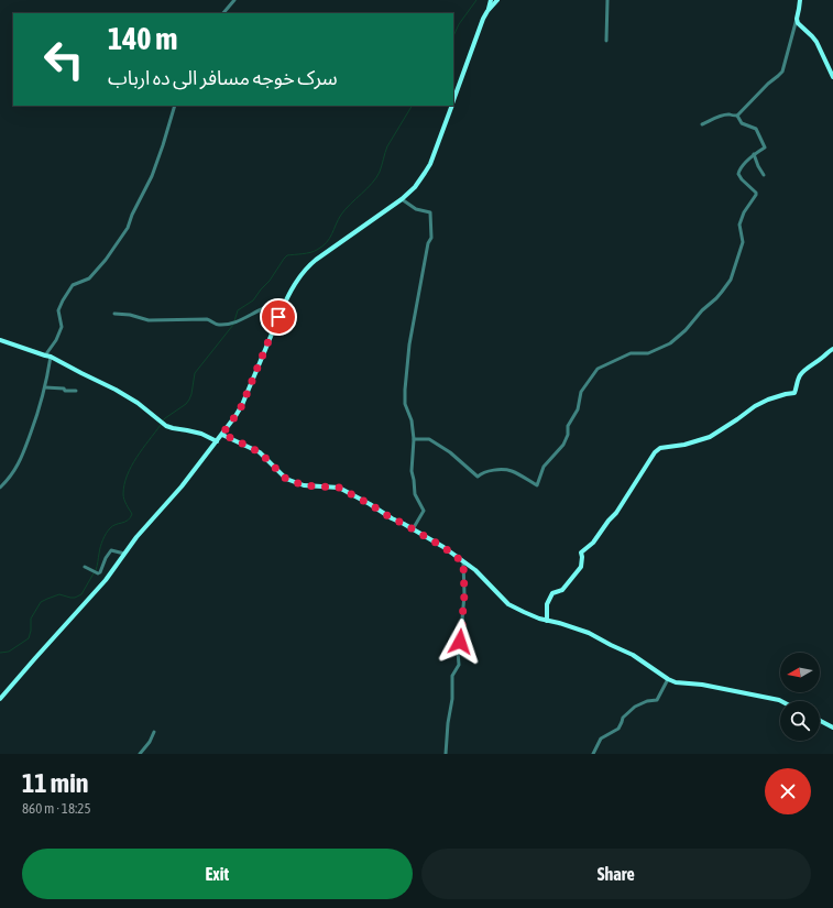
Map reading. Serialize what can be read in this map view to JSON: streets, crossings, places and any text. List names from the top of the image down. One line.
{"north":"left","page":{"turn":["140 m","سرک خوجه مسافر الی ده ارباب"],"heading":["11 min","860 m · 18:25"],"buttons":["Exit","Share"]}}
